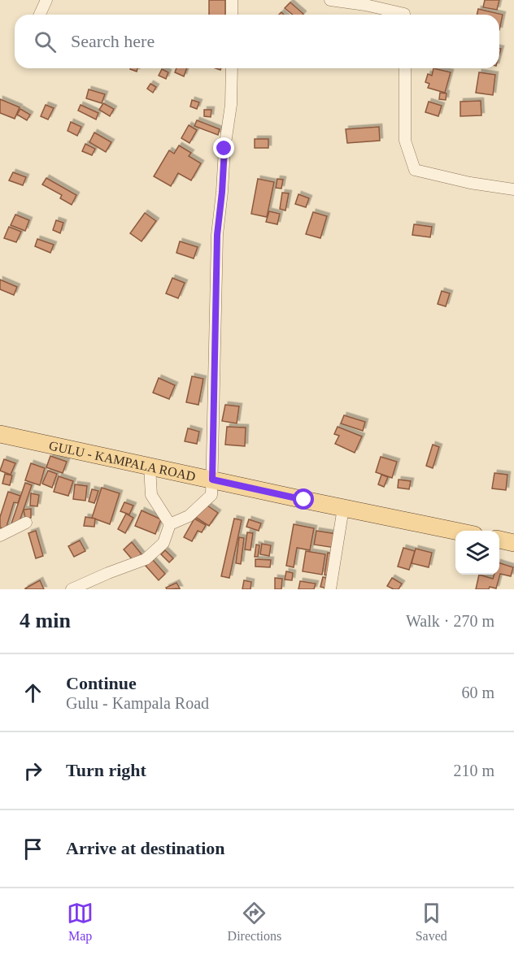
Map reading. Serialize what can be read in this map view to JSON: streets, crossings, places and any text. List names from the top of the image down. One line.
{"streets":{"main road":["GULU - KAMPALA ROAD"]},"page":{"search":"Search here","heading":["4 min","Walk · 270 m"],"list":[["Continue","Gulu - Kampala Road","60 m"],["Turn right","210 m"],"Arrive at destination"],"nav":["Map","Directions","Saved"]}}
